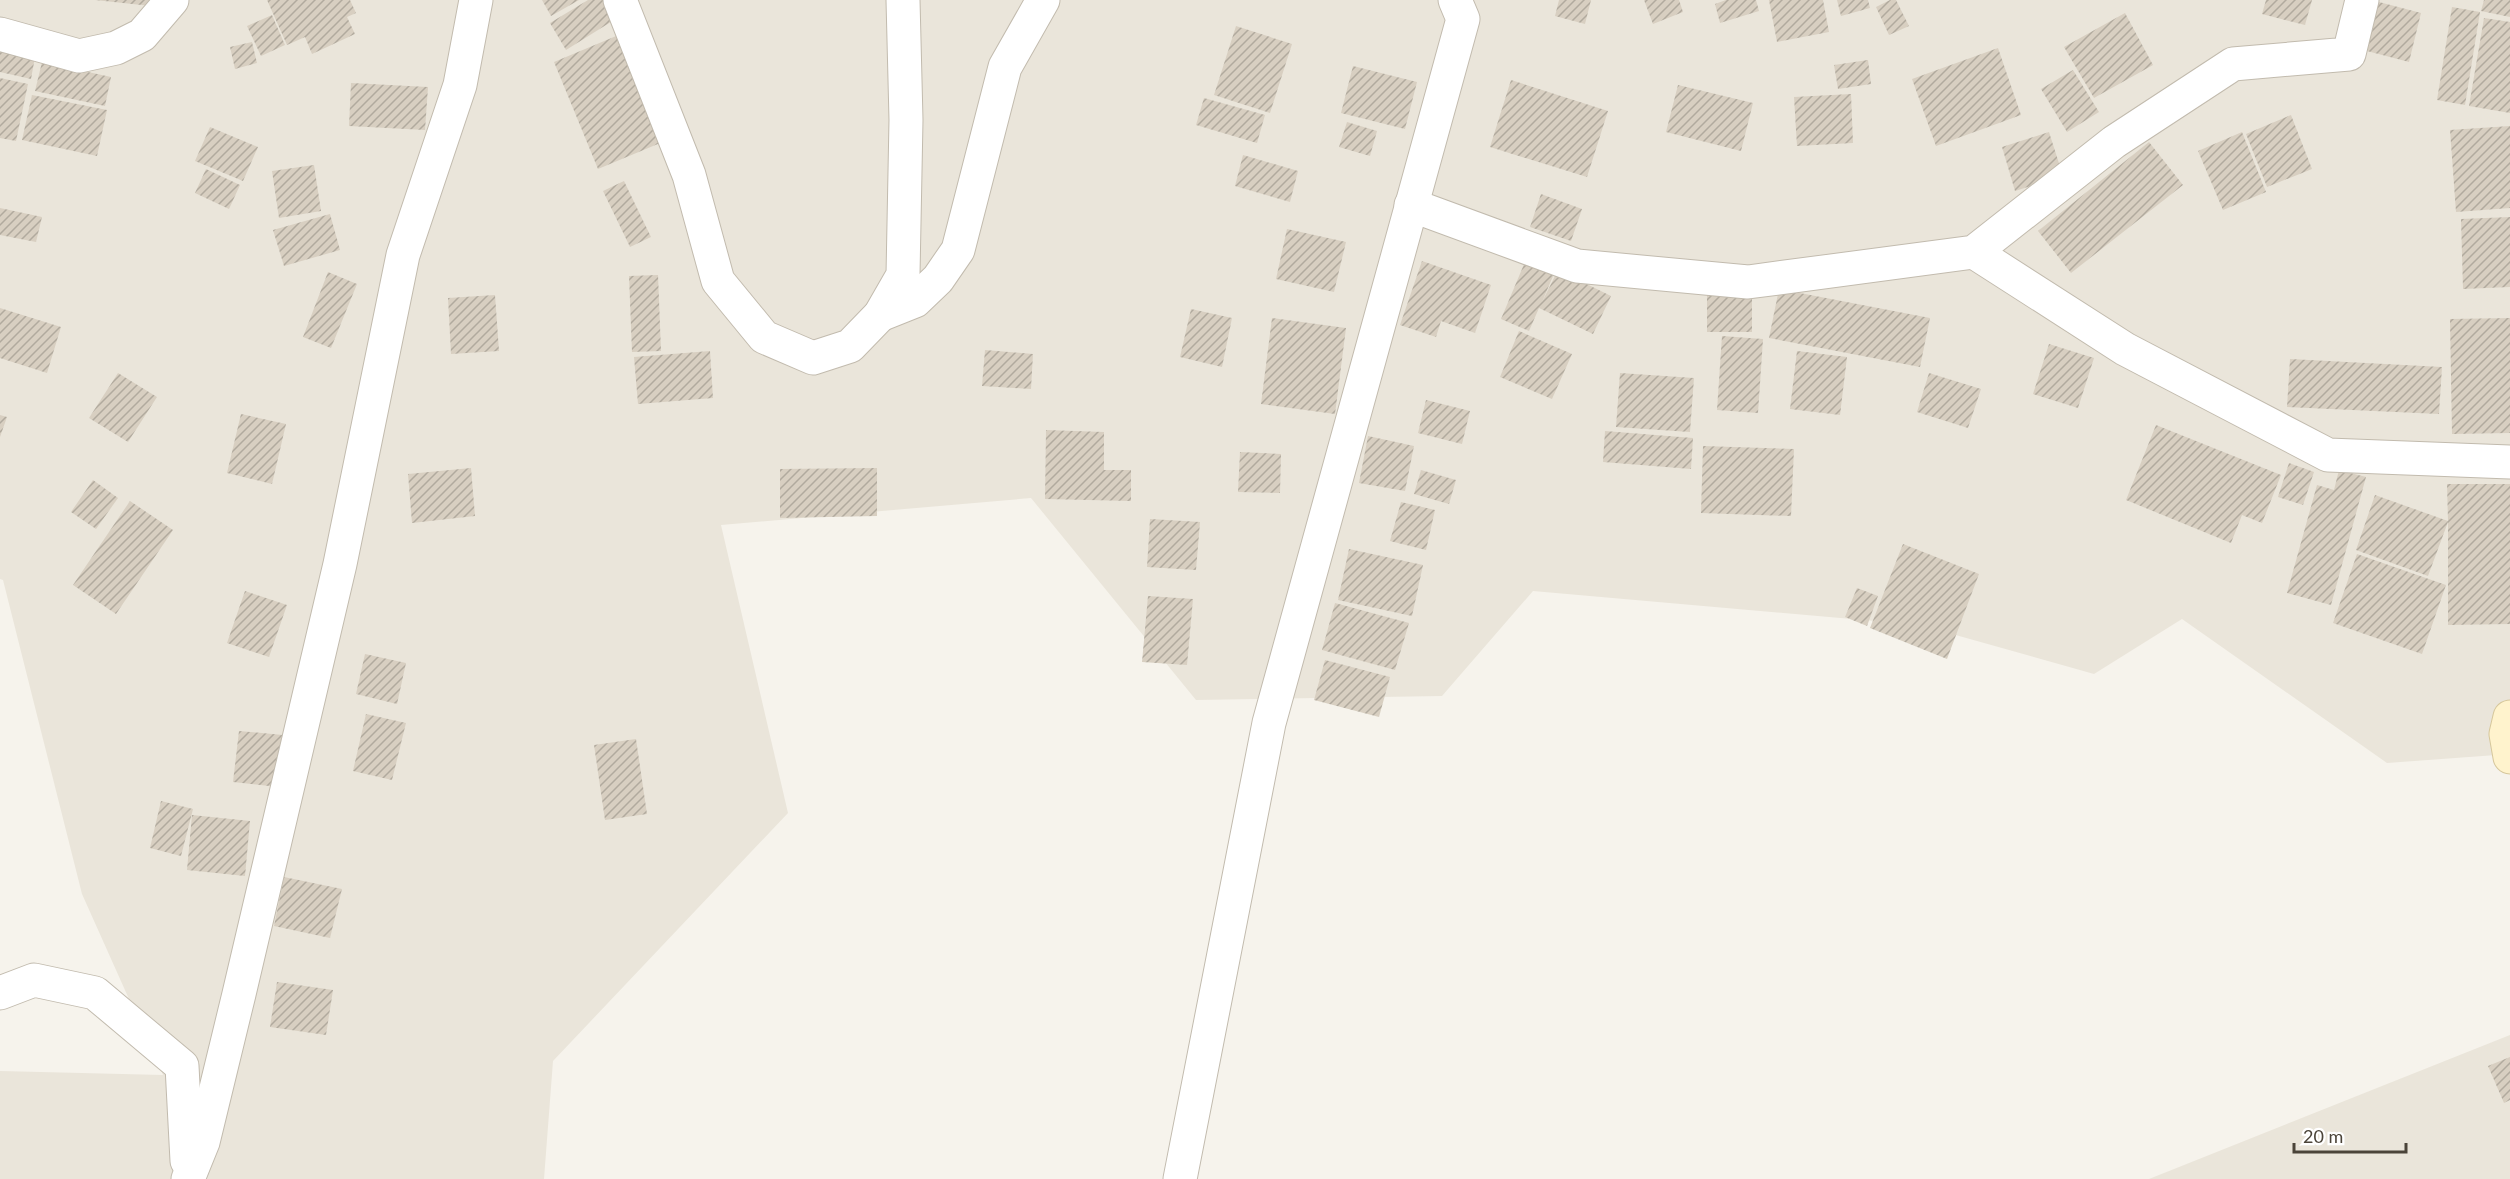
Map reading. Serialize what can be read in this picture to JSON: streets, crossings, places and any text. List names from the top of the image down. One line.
{"scale_bar":"20 m"}
